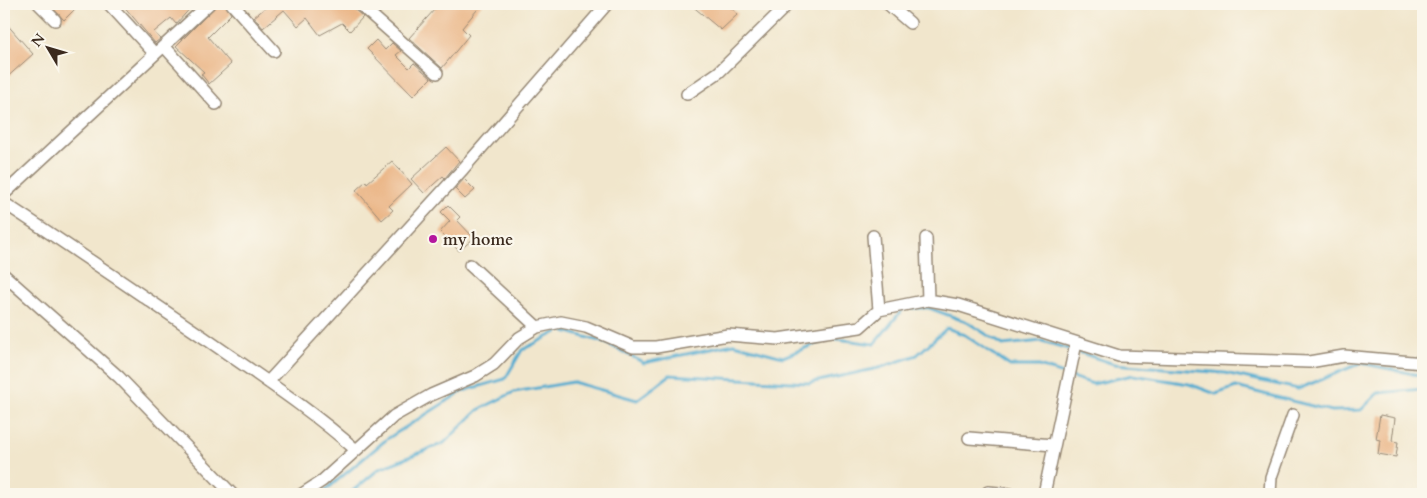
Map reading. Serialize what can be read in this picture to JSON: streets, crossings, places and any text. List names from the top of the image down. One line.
{"places":["my home"],"north":"top left"}
